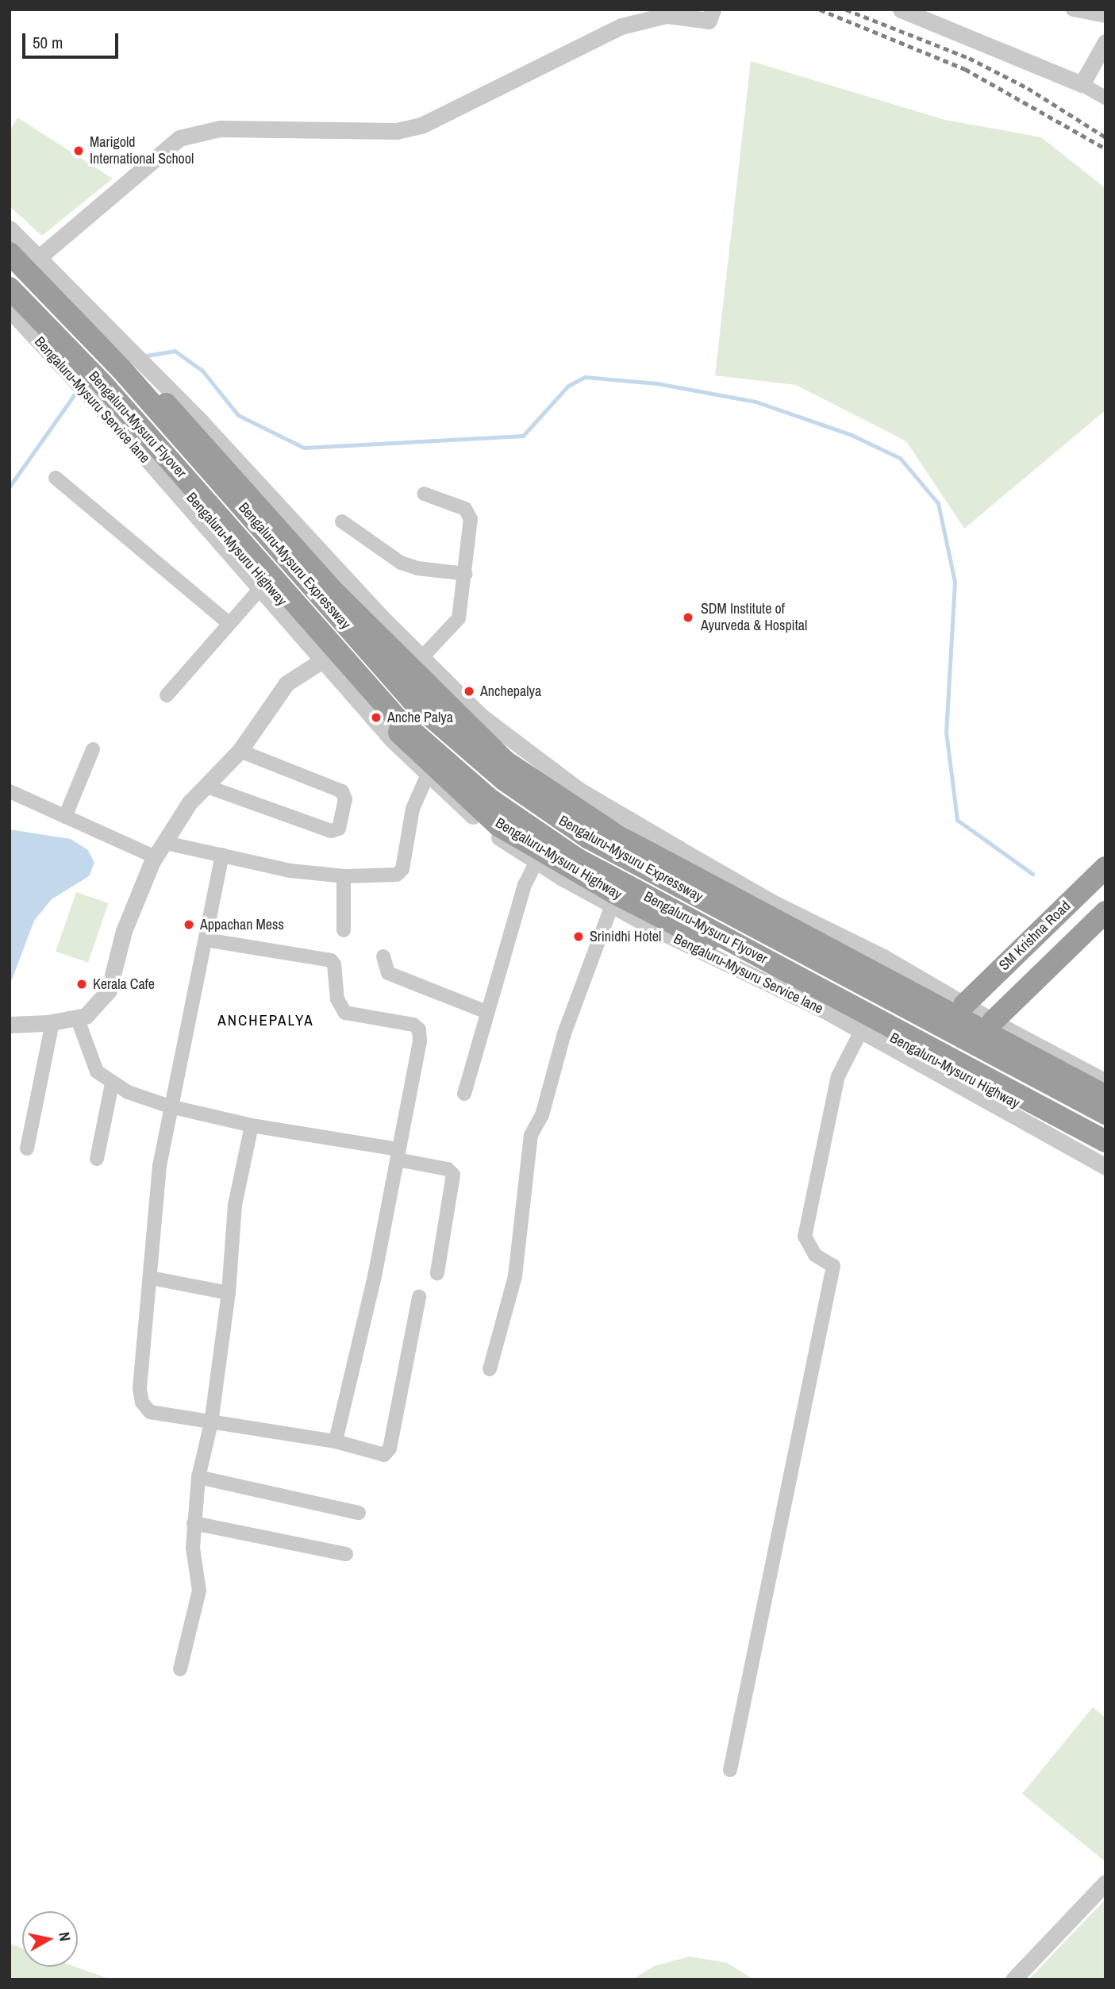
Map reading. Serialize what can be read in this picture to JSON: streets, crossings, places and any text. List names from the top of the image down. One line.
{"streets":{"highway":["Bengaluru-Mysuru Flyover","Bengaluru-Mysuru Highway","Bengaluru-Mysuru Expressway","SM Krishna Road"],"street":["Bengaluru-Mysuru Service lane"]},"crossings":[["Bengaluru-Mysuru Service lane","Bengaluru-Mysuru Highway"],["Bengaluru-Mysuru Expressway","SM Krishna Road"]],"districts":["ANCHEPALYA"],"places":["Marigold International School","SDM Institute of Ayurveda & Hospital","Anchepalya","Anche Palya","Appachan Mess","Srinidhi Hotel","Kerala Cafe"],"scale_bar":"50 m","north":"right"}
